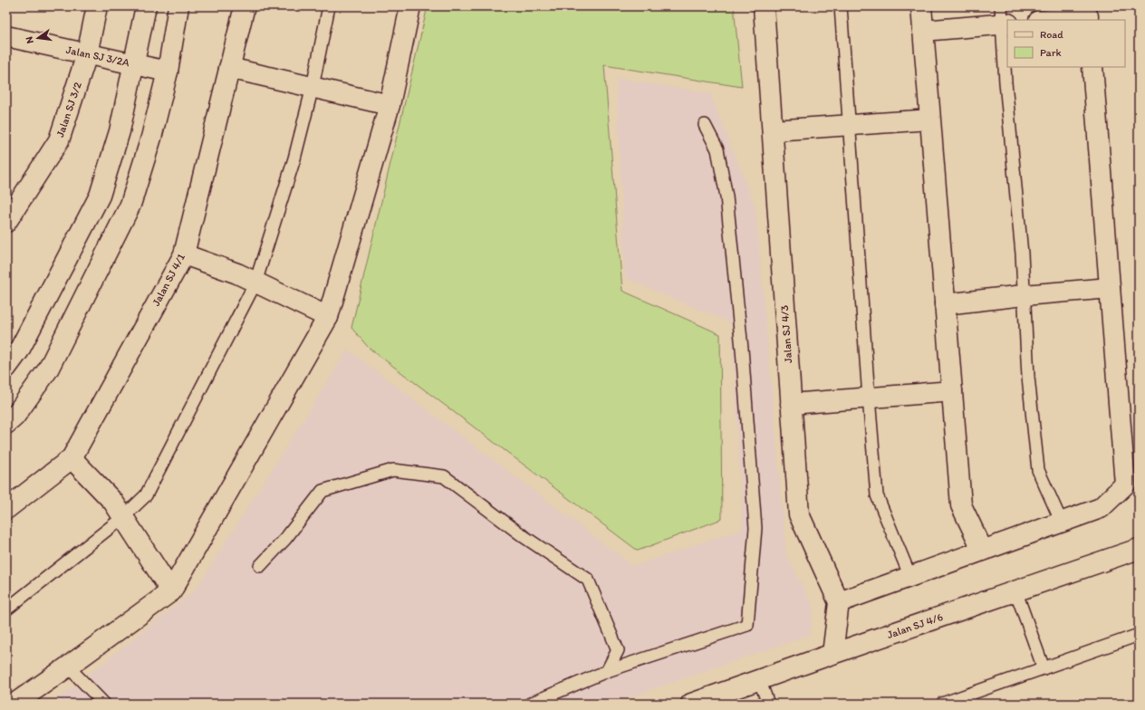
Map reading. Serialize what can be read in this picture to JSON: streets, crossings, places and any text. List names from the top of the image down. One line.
{"streets":{"street":["Jalan SJ 3/2A","Jalan SJ 3/2","Jalan SJ 4/1","Jalan SJ 4/3","Jalan SJ 4/6"]},"crossings":[["Jalan SJ 3/2A","Jalan SJ 3/2"]],"legend":["Road","Park"],"north":"left"}
